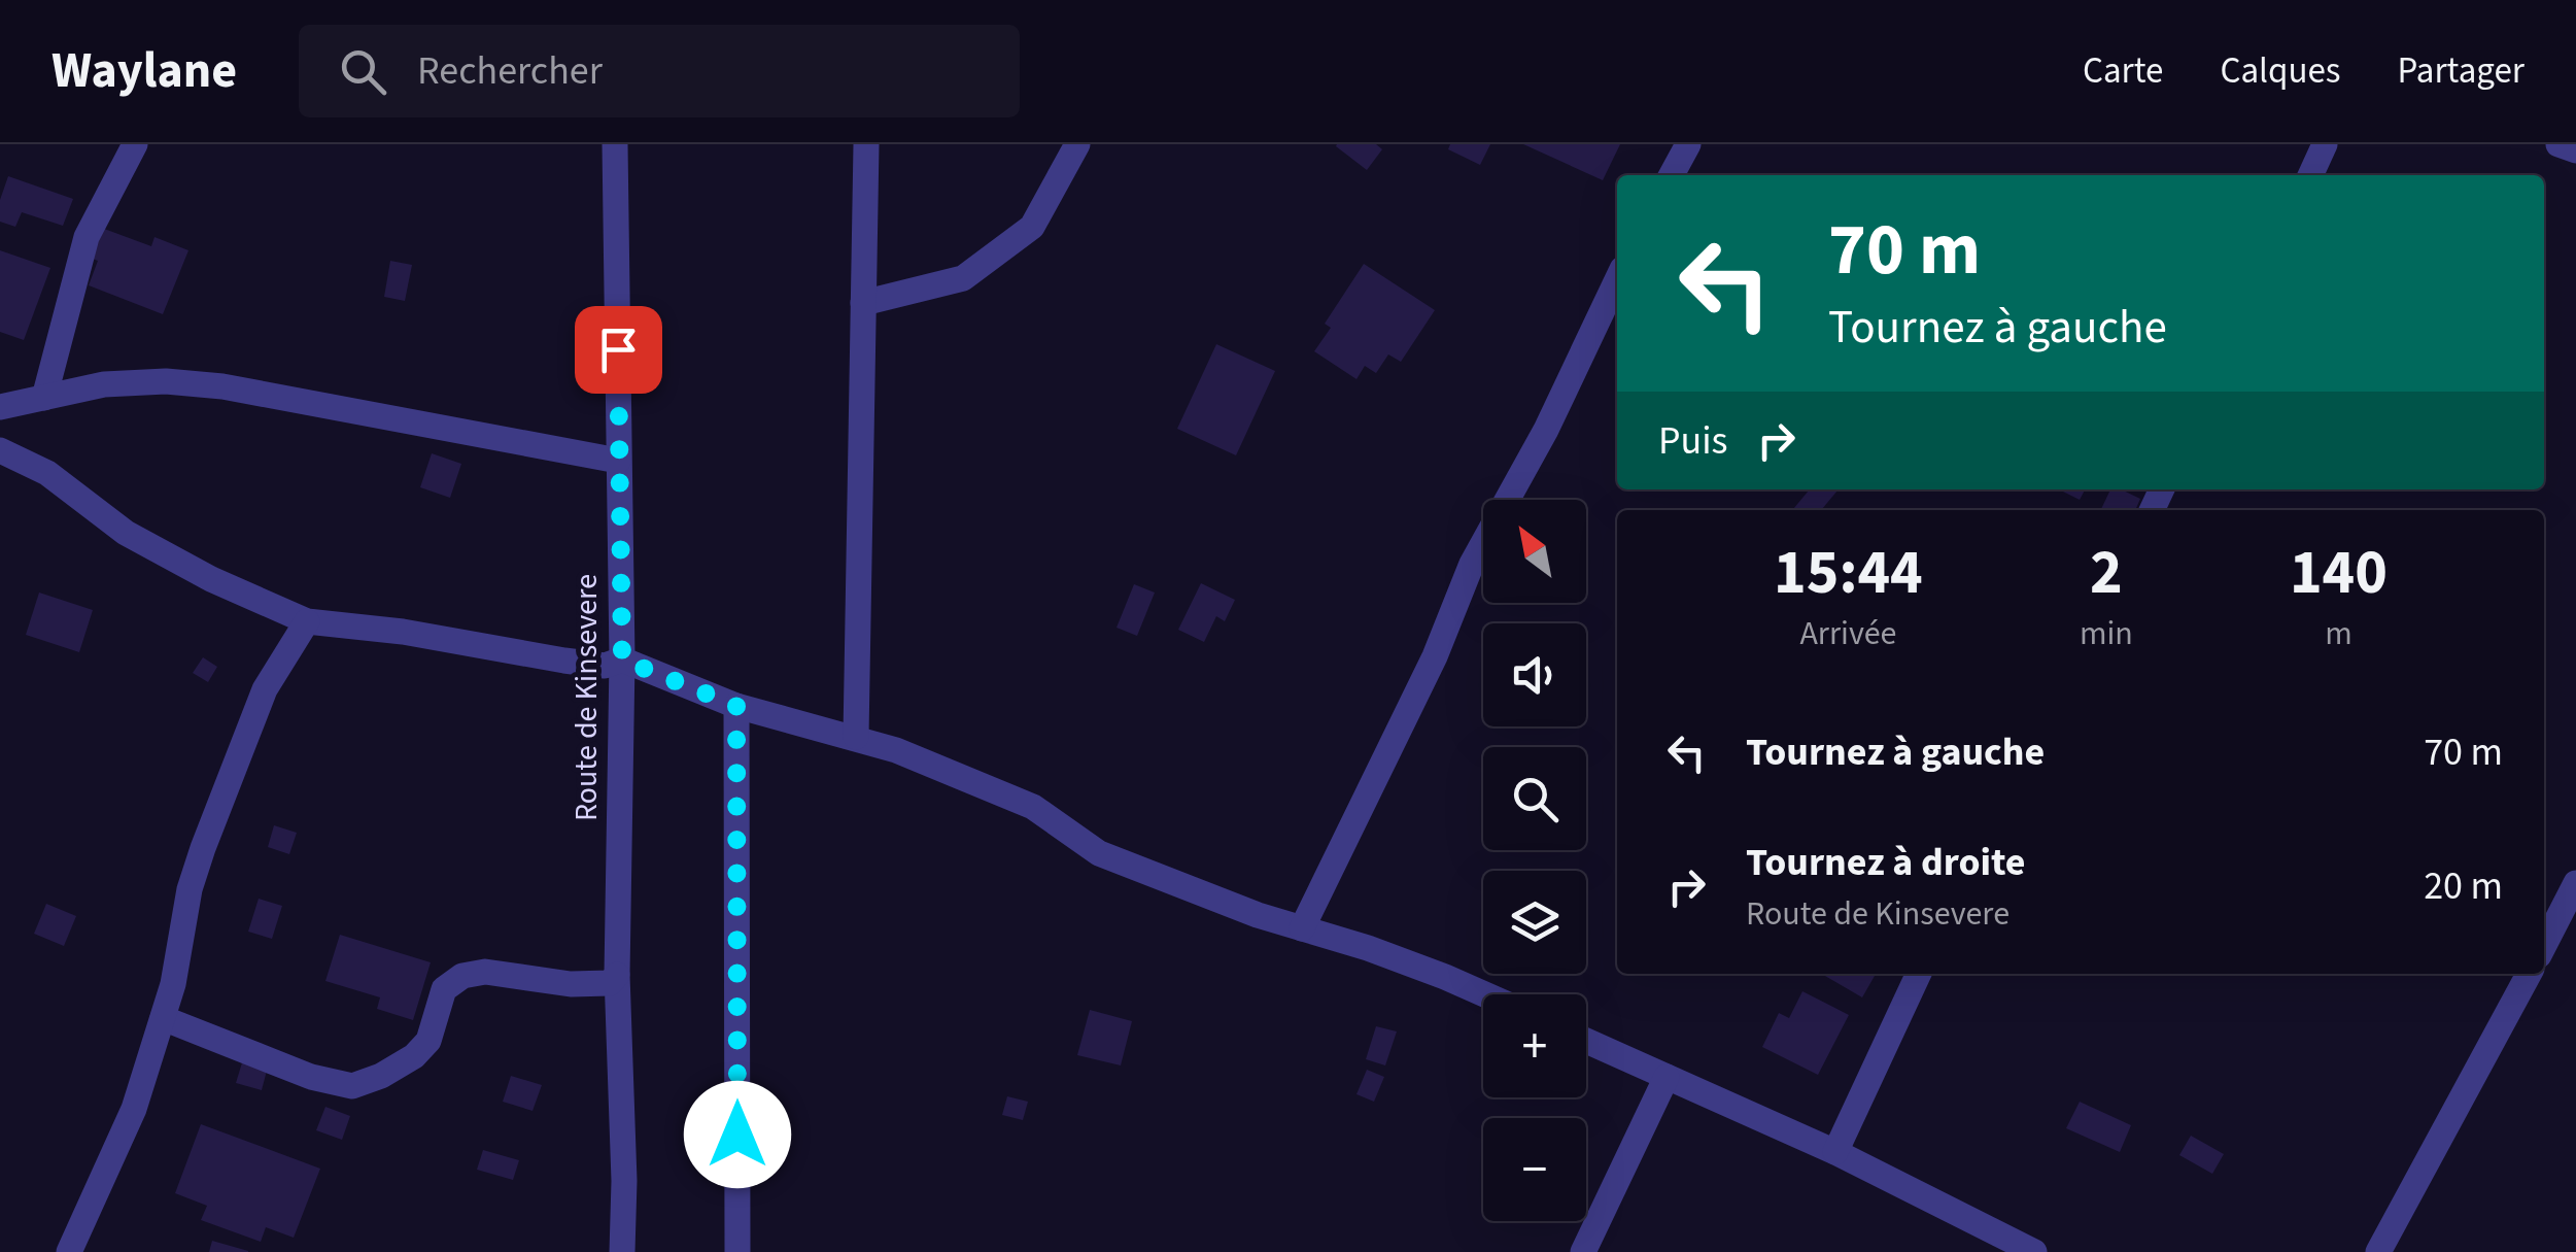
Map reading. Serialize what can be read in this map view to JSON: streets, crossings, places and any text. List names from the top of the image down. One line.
{"streets":{"street":["Route de Kinsevere"]},"north":"top left","page":{"header":"Waylane","search":"Rechercher","nav":["Carte","Calques","Partager"],"turn":["70 m","Tournez à gauche"],"then":"Puis","map_buttons":["+","−"],"eta":["15:44","Arrivée","2","min","140","m"],"list":[{"name":"Tournez à gauche","value":"70 m"},{"name":"Tournez à droite","note":"Route de Kinsevere","value":"20 m"}]}}
